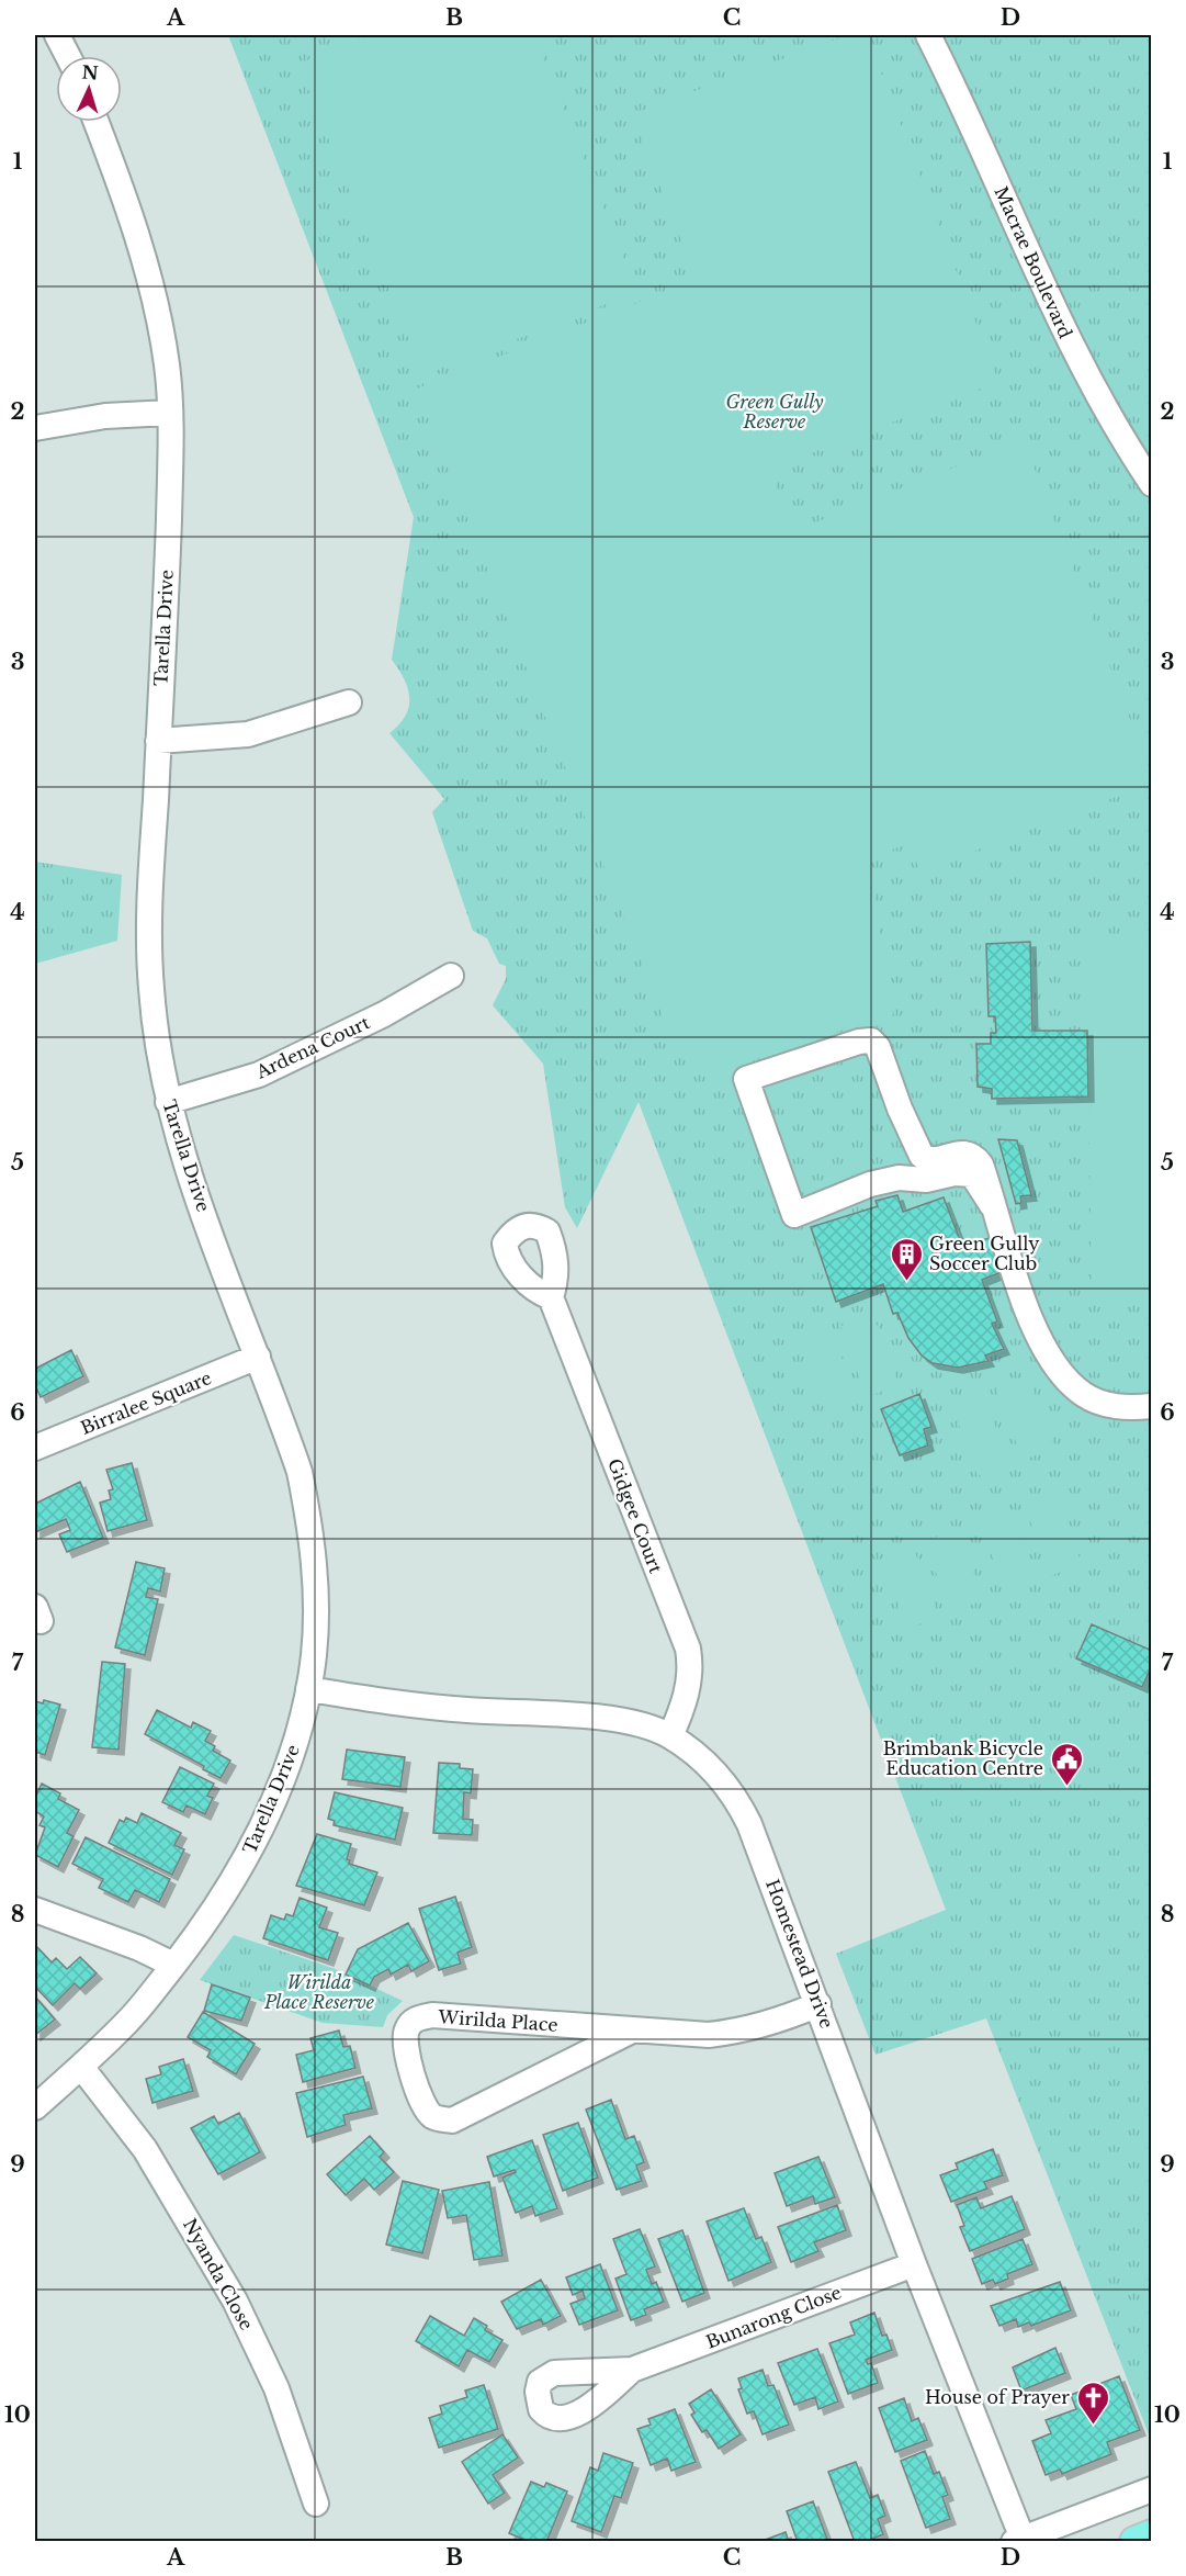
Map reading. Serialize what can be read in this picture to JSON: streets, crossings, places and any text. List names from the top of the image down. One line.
{"streets":{"street":["Macrae Boulevard","Tarella Drive","Ardena Court","Birralee Square","Gidgee Court","Homestead Drive","Wirilda Place","Nyanda Close","Bunarong Close"]},"crossings":[["Tarella Drive","Ardena Court"],["Tarella Drive","Birralee Square"],["Tarella Drive","Homestead Drive"],["Tarella Drive","Nyanda Close"],["Gidgee Court","Homestead Drive"],["Homestead Drive","Wirilda Place"],["Homestead Drive","Bunarong Close"]],"parks":["Green Gully Reserve","Wirilda Place Reserve"],"places":{"building":["Green Gully Soccer Club"],"public building":["Brimbank Bicycle Education Centre"],"church":["House of Prayer"]},"north":"top","grid":{"columns":["A","B","C","D"],"rows":["1","2","3","4","5","6","7","8","9","10"]}}
